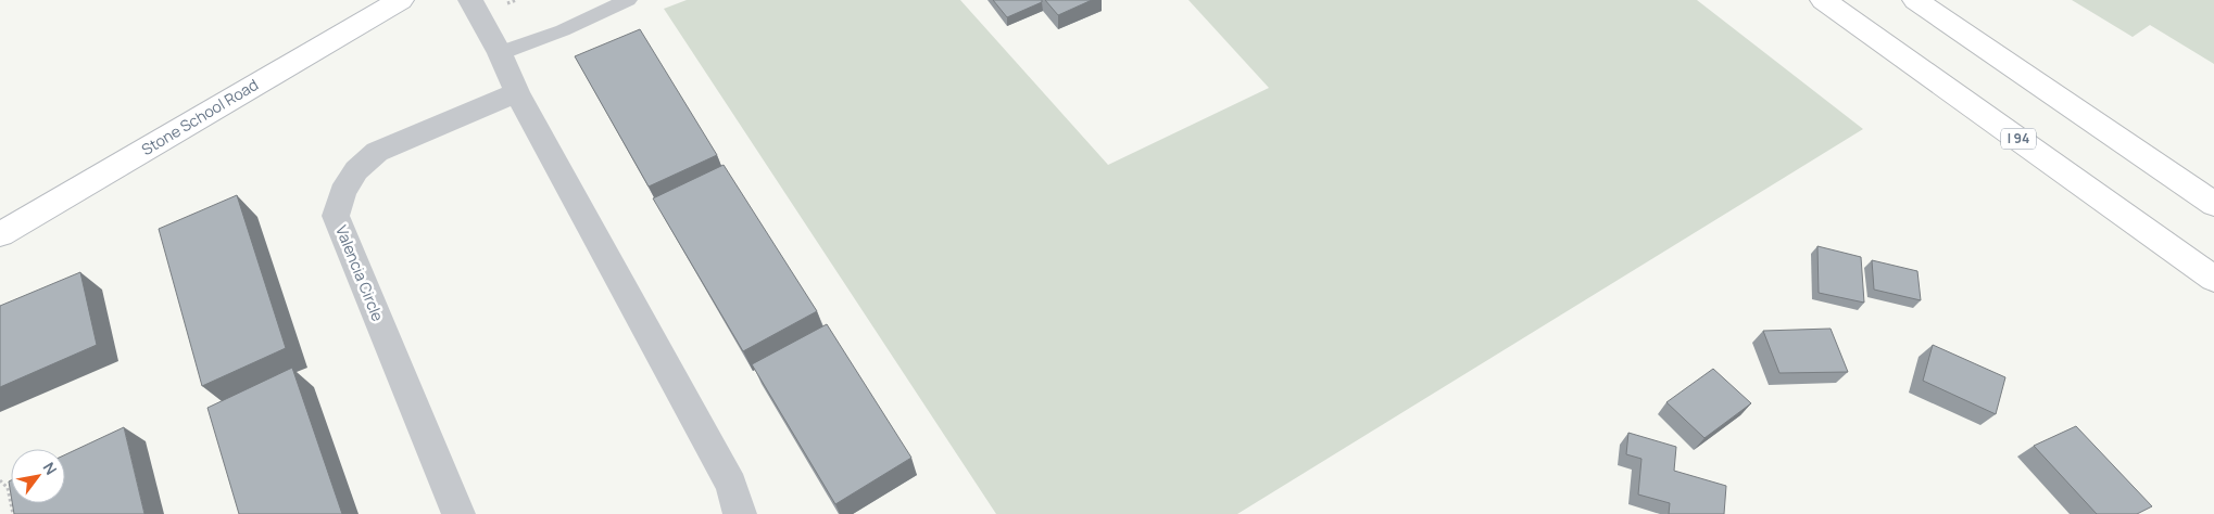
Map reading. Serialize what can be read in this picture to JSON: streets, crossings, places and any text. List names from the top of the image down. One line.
{"streets":{"main road":["Stone School Road","I 94"],"street":["Valencia Circle"]},"north":"top right"}
